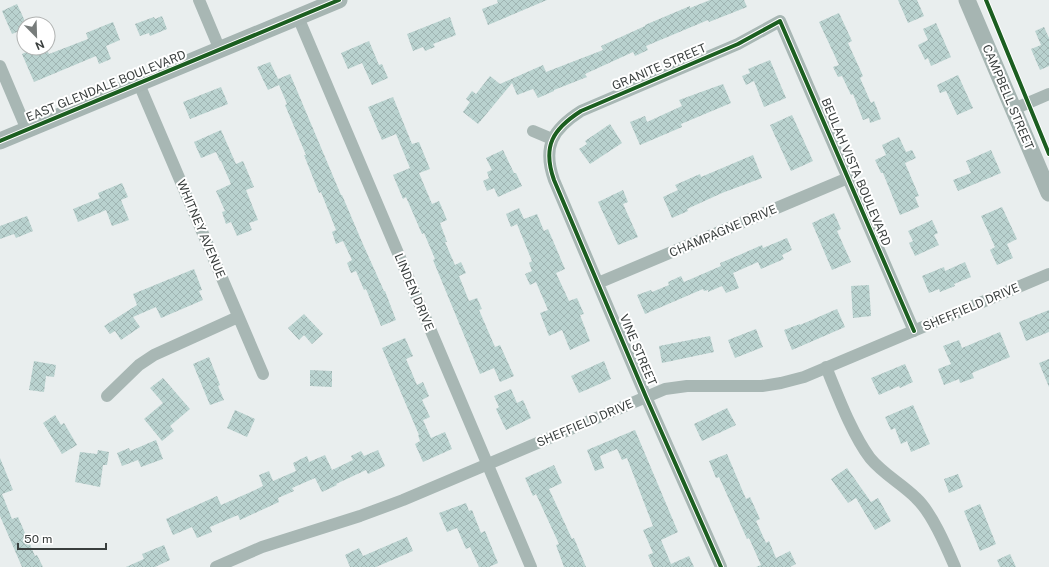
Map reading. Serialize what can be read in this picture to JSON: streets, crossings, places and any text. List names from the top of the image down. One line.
{"streets":{"street":["GRANITE STREET","EAST GLENDALE BOULEVARD","CAMPBELL STREET","BEULAH VISTA BOULEVARD","WHITNEY AVENUE","CHAMPAGNE DRIVE","LINDEN DRIVE","SHEFFIELD DRIVE","VINE STREET"]},"crossings":[["GRANITE STREET","BEULAH VISTA BOULEVARD"],["GRANITE STREET","VINE STREET"],["EAST GLENDALE BOULEVARD","WHITNEY AVENUE"],["EAST GLENDALE BOULEVARD","LINDEN DRIVE"],["BEULAH VISTA BOULEVARD","CHAMPAGNE DRIVE"],["BEULAH VISTA BOULEVARD","SHEFFIELD DRIVE"],["CHAMPAGNE DRIVE","VINE STREET"],["LINDEN DRIVE","SHEFFIELD DRIVE"],["SHEFFIELD DRIVE","VINE STREET"]],"scale_bar":"50 m","north":"bottom right"}
